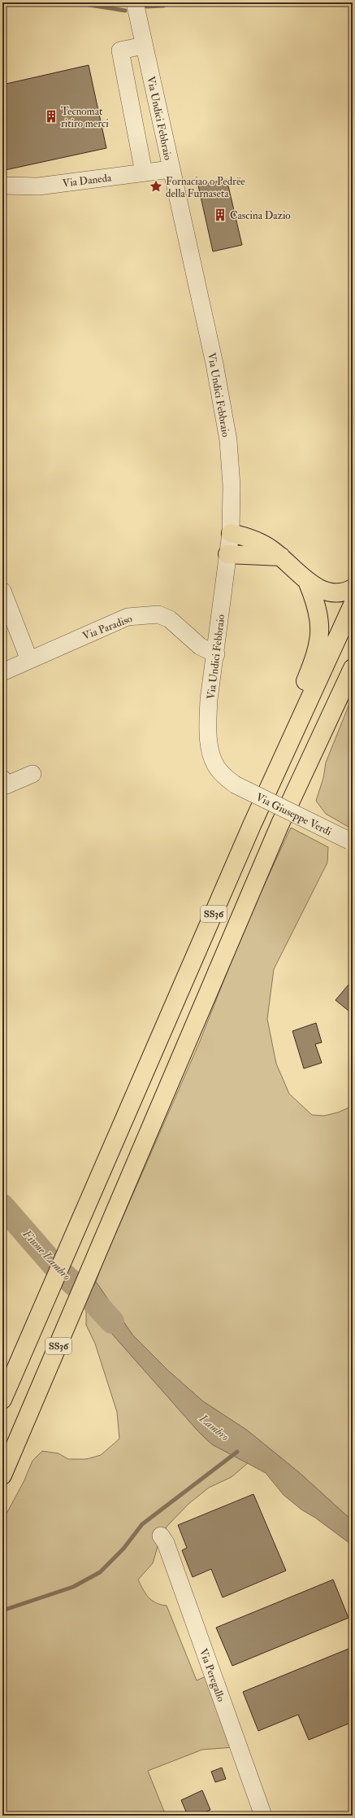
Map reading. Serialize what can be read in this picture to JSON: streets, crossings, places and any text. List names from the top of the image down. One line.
{"streets":{"highway":["SS36"],"street":["Via Undici Febbraio","Via Daneda","Via Paradiso","Via Giuseppe Verdi","Via Peregallo"]},"crossings":[["Via Undici Febbraio","Via Daneda"],["Via Undici Febbraio","Via Paradiso"],["Via Undici Febbraio","Via Giuseppe Verdi"]],"water":["Fiume Lambro","Lambro"],"places":{"building":["Tecnomat ritiro merci","Cascina Dazio"],"place":["Fornaciao o Pedrëe della Furnaseta"]}}
